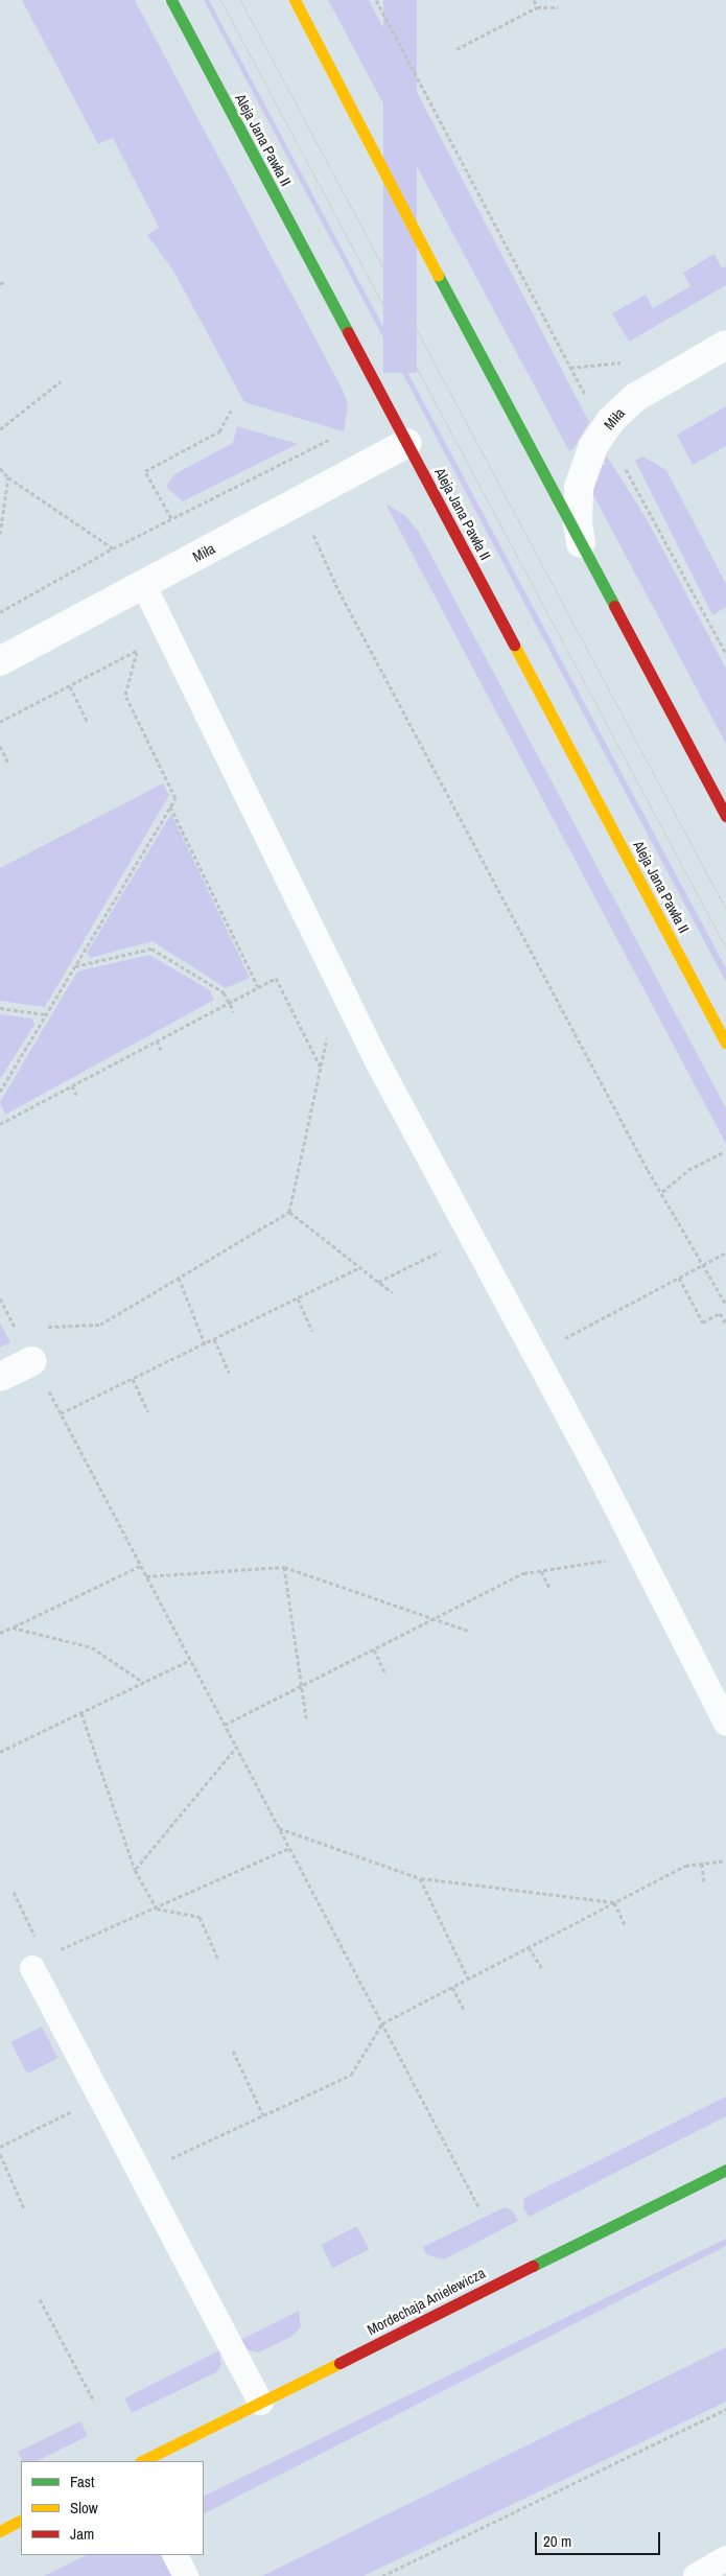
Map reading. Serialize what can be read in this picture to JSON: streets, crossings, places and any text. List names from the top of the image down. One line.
{"streets":{"main road":["Aleja Jana Pawła II","Mordechaja Anielewicza"],"street":["Miła"]},"crossings":[["Aleja Jana Pawła II","Miła"]],"legend":["Fast","Slow","Jam"],"scale_bar":"20 m"}
